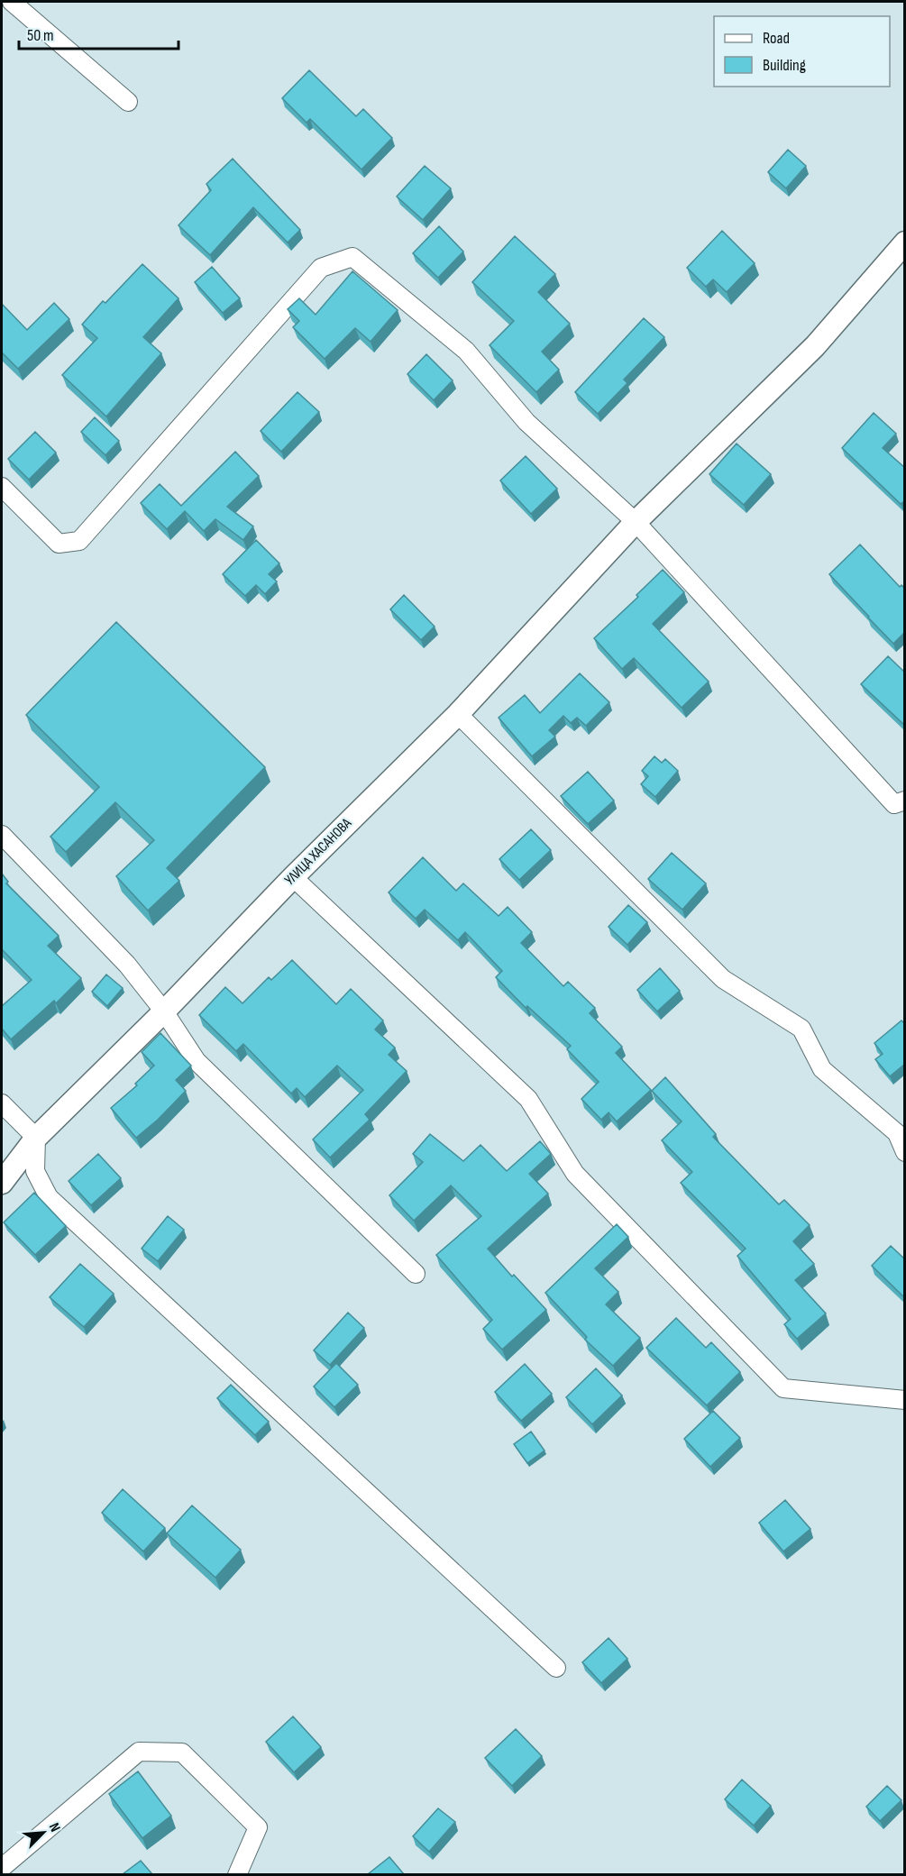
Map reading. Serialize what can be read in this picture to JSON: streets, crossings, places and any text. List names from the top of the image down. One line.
{"streets":{"street":["УЛИЦА ХАСАНОВА"]},"legend":["Road","Building"],"scale_bar":"50 m","north":"top right"}
